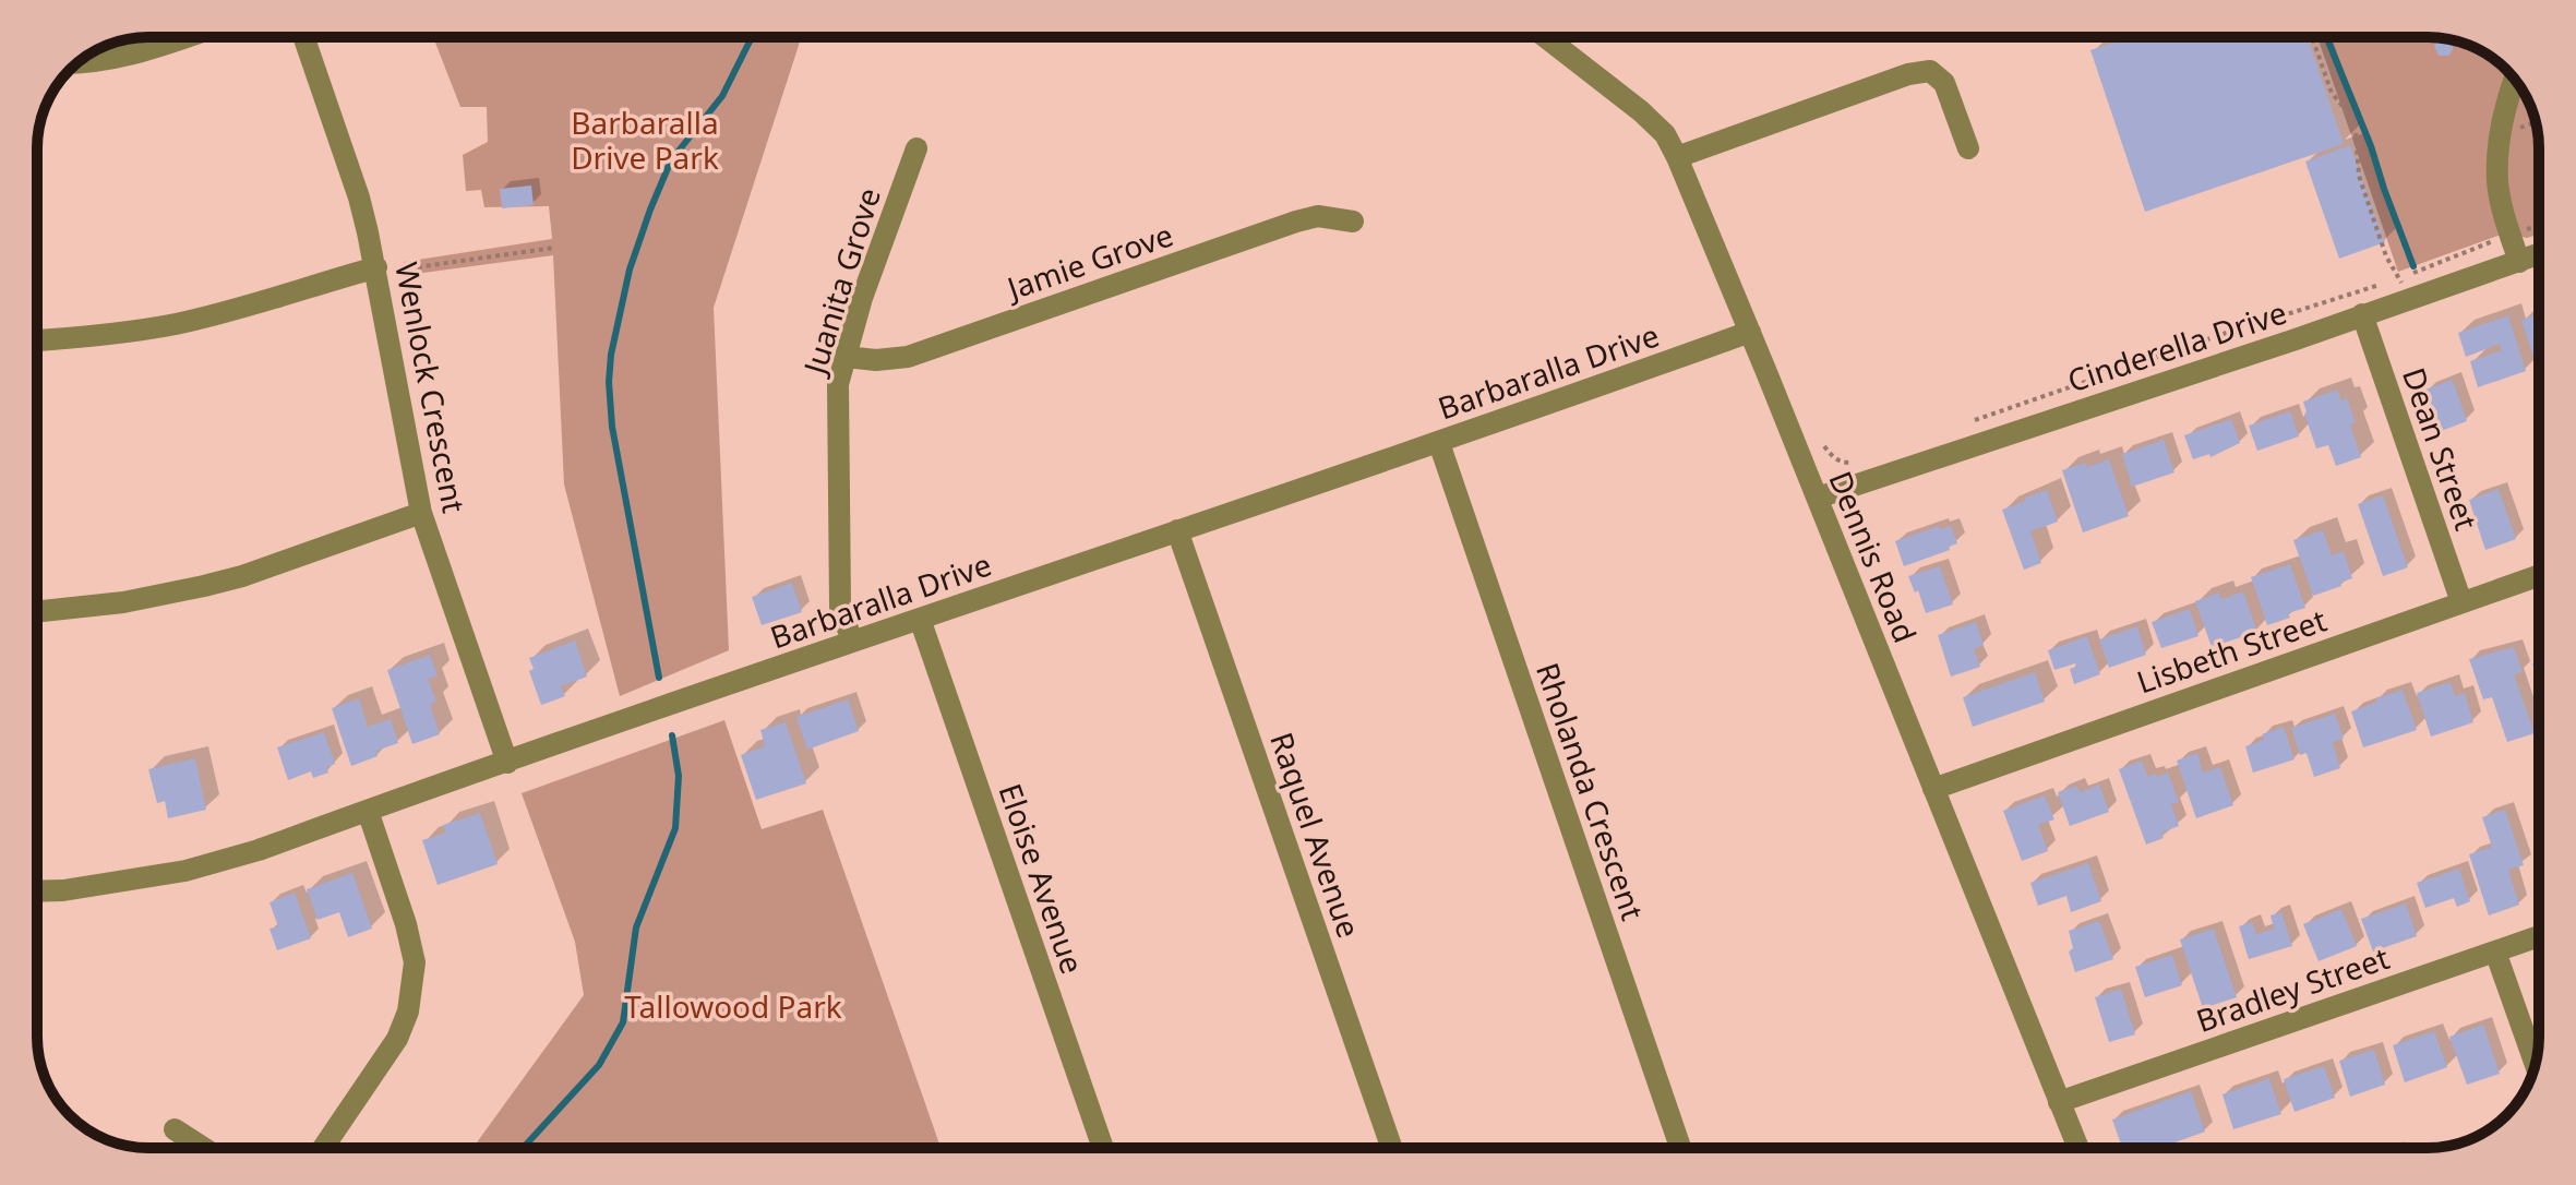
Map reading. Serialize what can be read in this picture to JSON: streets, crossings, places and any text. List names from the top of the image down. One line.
{"streets":{"street":["Jamie Grove","Juanita Grove","Cinderella Drive","Barbaralla Drive","Wenlock Crescent","Dean Street","Dennis Road","Lisbeth Street","Rholanda Crescent","Raquel Avenue","Eloise Avenue","Bradley Street"]},"crossings":[["Jamie Grove","Juanita Grove"],["Juanita Grove","Barbaralla Drive"],["Cinderella Drive","Dean Street"],["Cinderella Drive","Dennis Road"],["Barbaralla Drive","Wenlock Crescent"],["Barbaralla Drive","Dennis Road"],["Barbaralla Drive","Rholanda Crescent"],["Barbaralla Drive","Raquel Avenue"],["Barbaralla Drive","Eloise Avenue"],["Dean Street","Lisbeth Street"],["Dennis Road","Lisbeth Street"],["Dennis Road","Bradley Street"]],"parks":["Barbaralla Drive Park","Tallowood Park"]}
